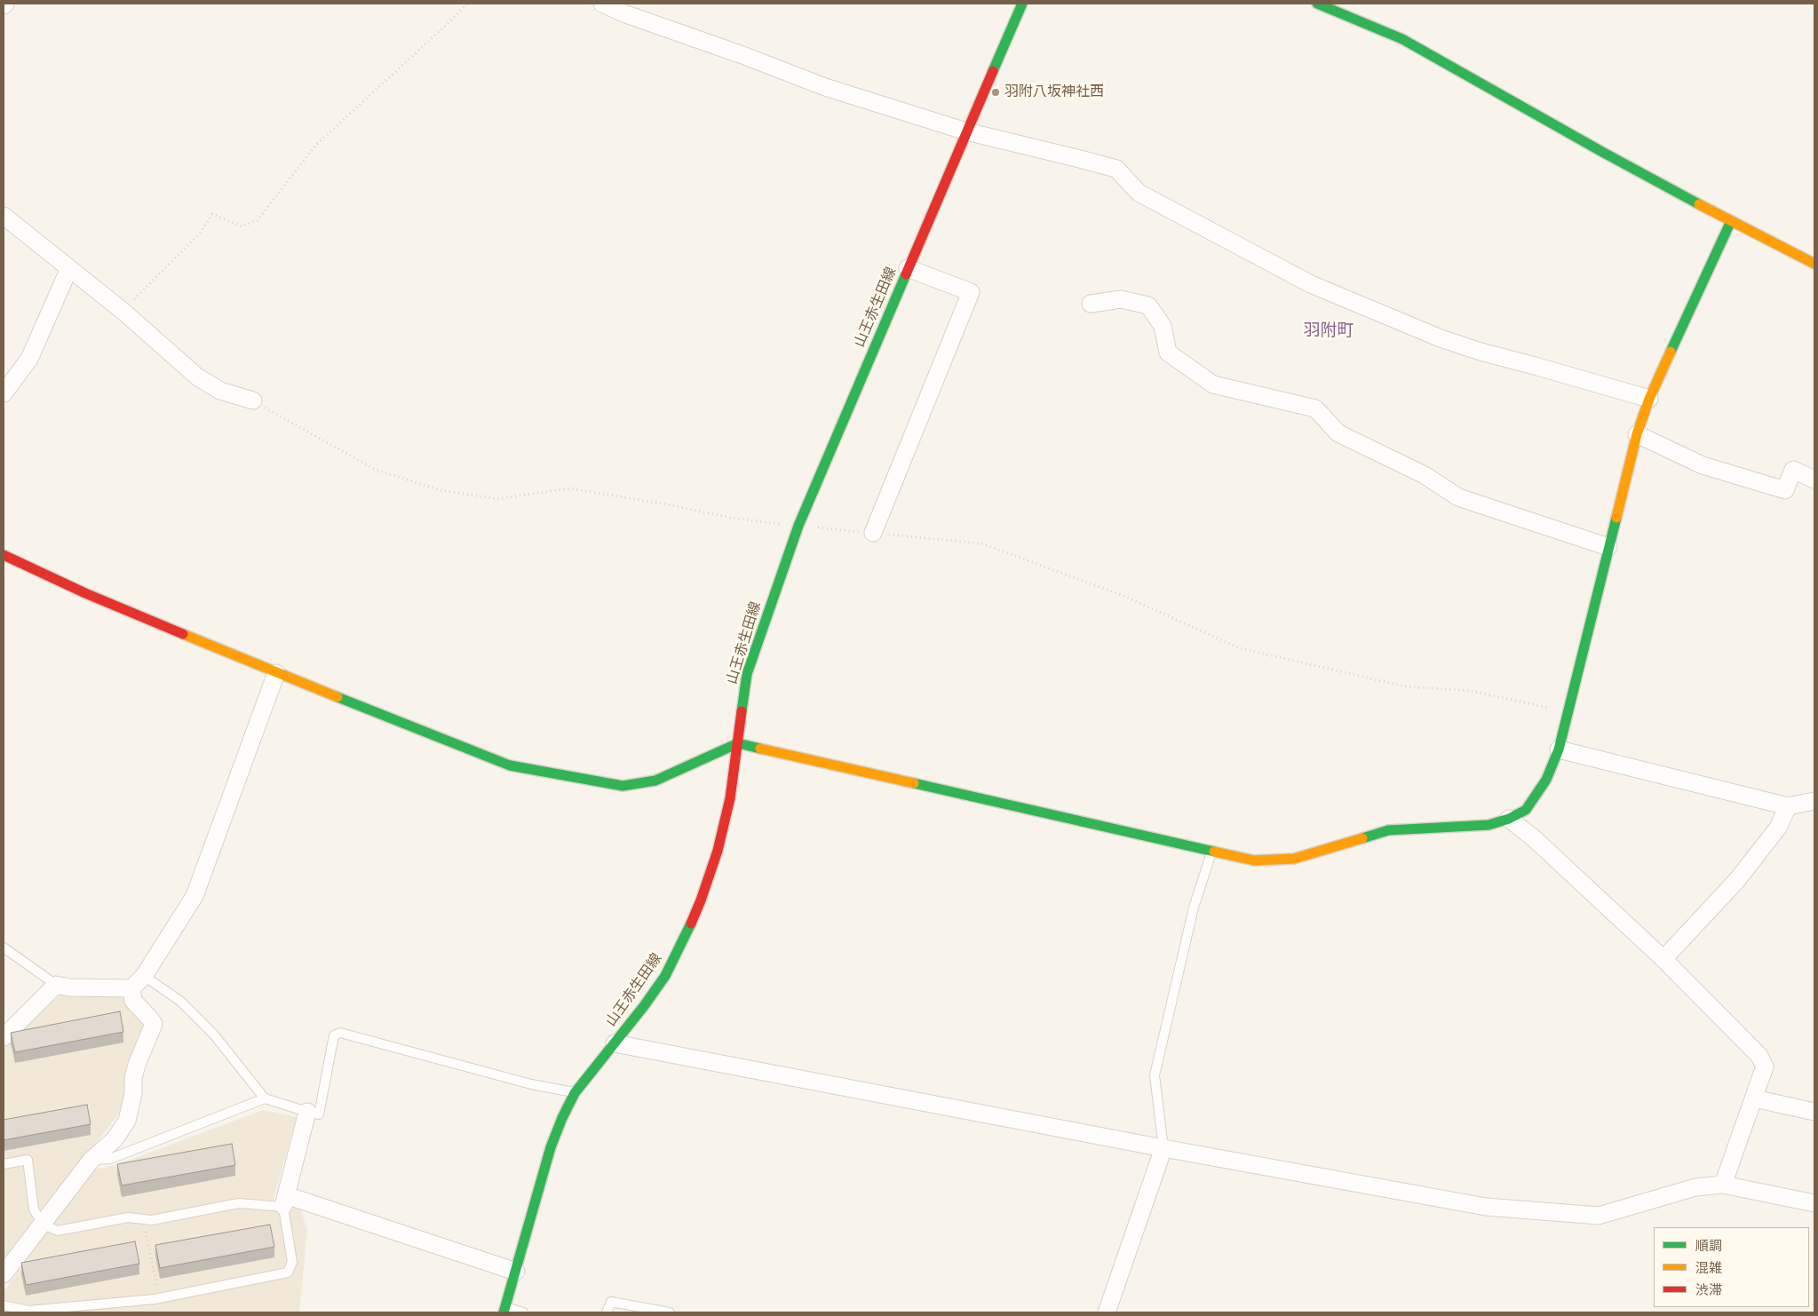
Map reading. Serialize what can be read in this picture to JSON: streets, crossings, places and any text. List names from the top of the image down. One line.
{"streets":{"street":["山王赤生田線"]},"districts":["羽附町"],"places":["羽附八坂神社西"],"legend":["順調","混雑","渋滞"]}
